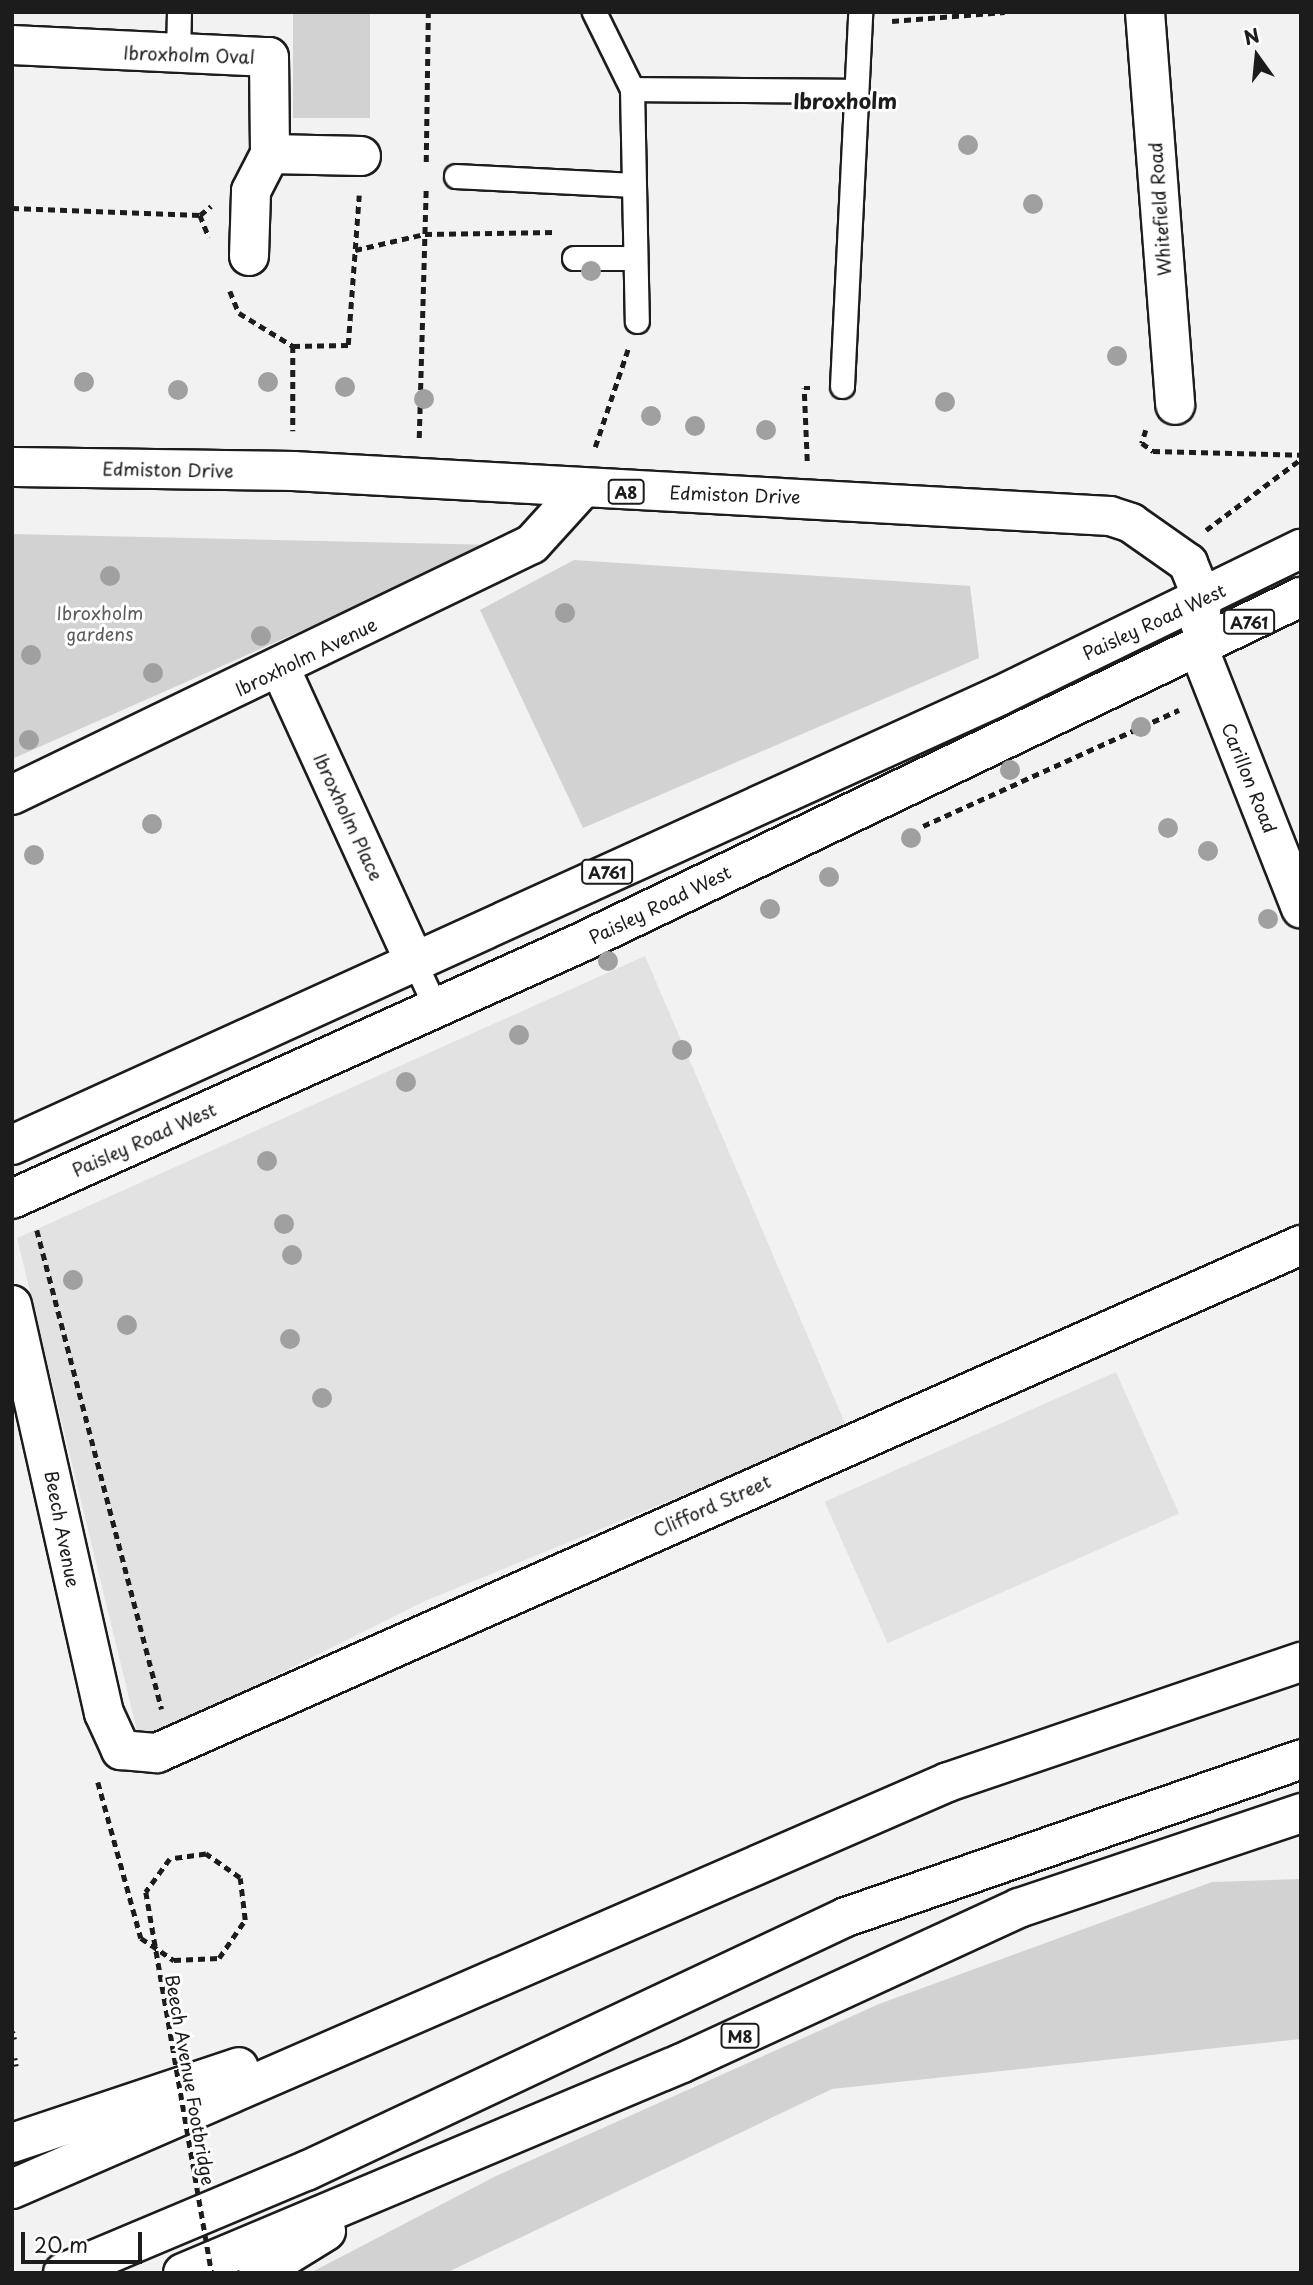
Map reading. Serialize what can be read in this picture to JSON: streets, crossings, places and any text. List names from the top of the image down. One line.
{"streets":{"main road":["Ibroxholm Oval","Whitefield Road","Edmiston Drive","A8","Paisley Road West","A761","Ibroxholm Avenue","Carillon Road","Ibroxholm Place","Clifford Street","Beech Avenue","M8"],"path":["Beech Avenue Footbridge"]},"crossings":[["Edmiston Drive","Ibroxholm Avenue"],["Paisley Road West","Carillon Road"],["Paisley Road West","Ibroxholm Place"],["Ibroxholm Avenue","Ibroxholm Place"],["Clifford Street","Beech Avenue"],["Clifford Street","Beech Avenue Footbridge"],["Beech Avenue","Beech Avenue Footbridge"]],"districts":["Ibroxholm"],"parks":["Ibroxholm gardens"],"scale_bar":"20 m","north":"top"}
